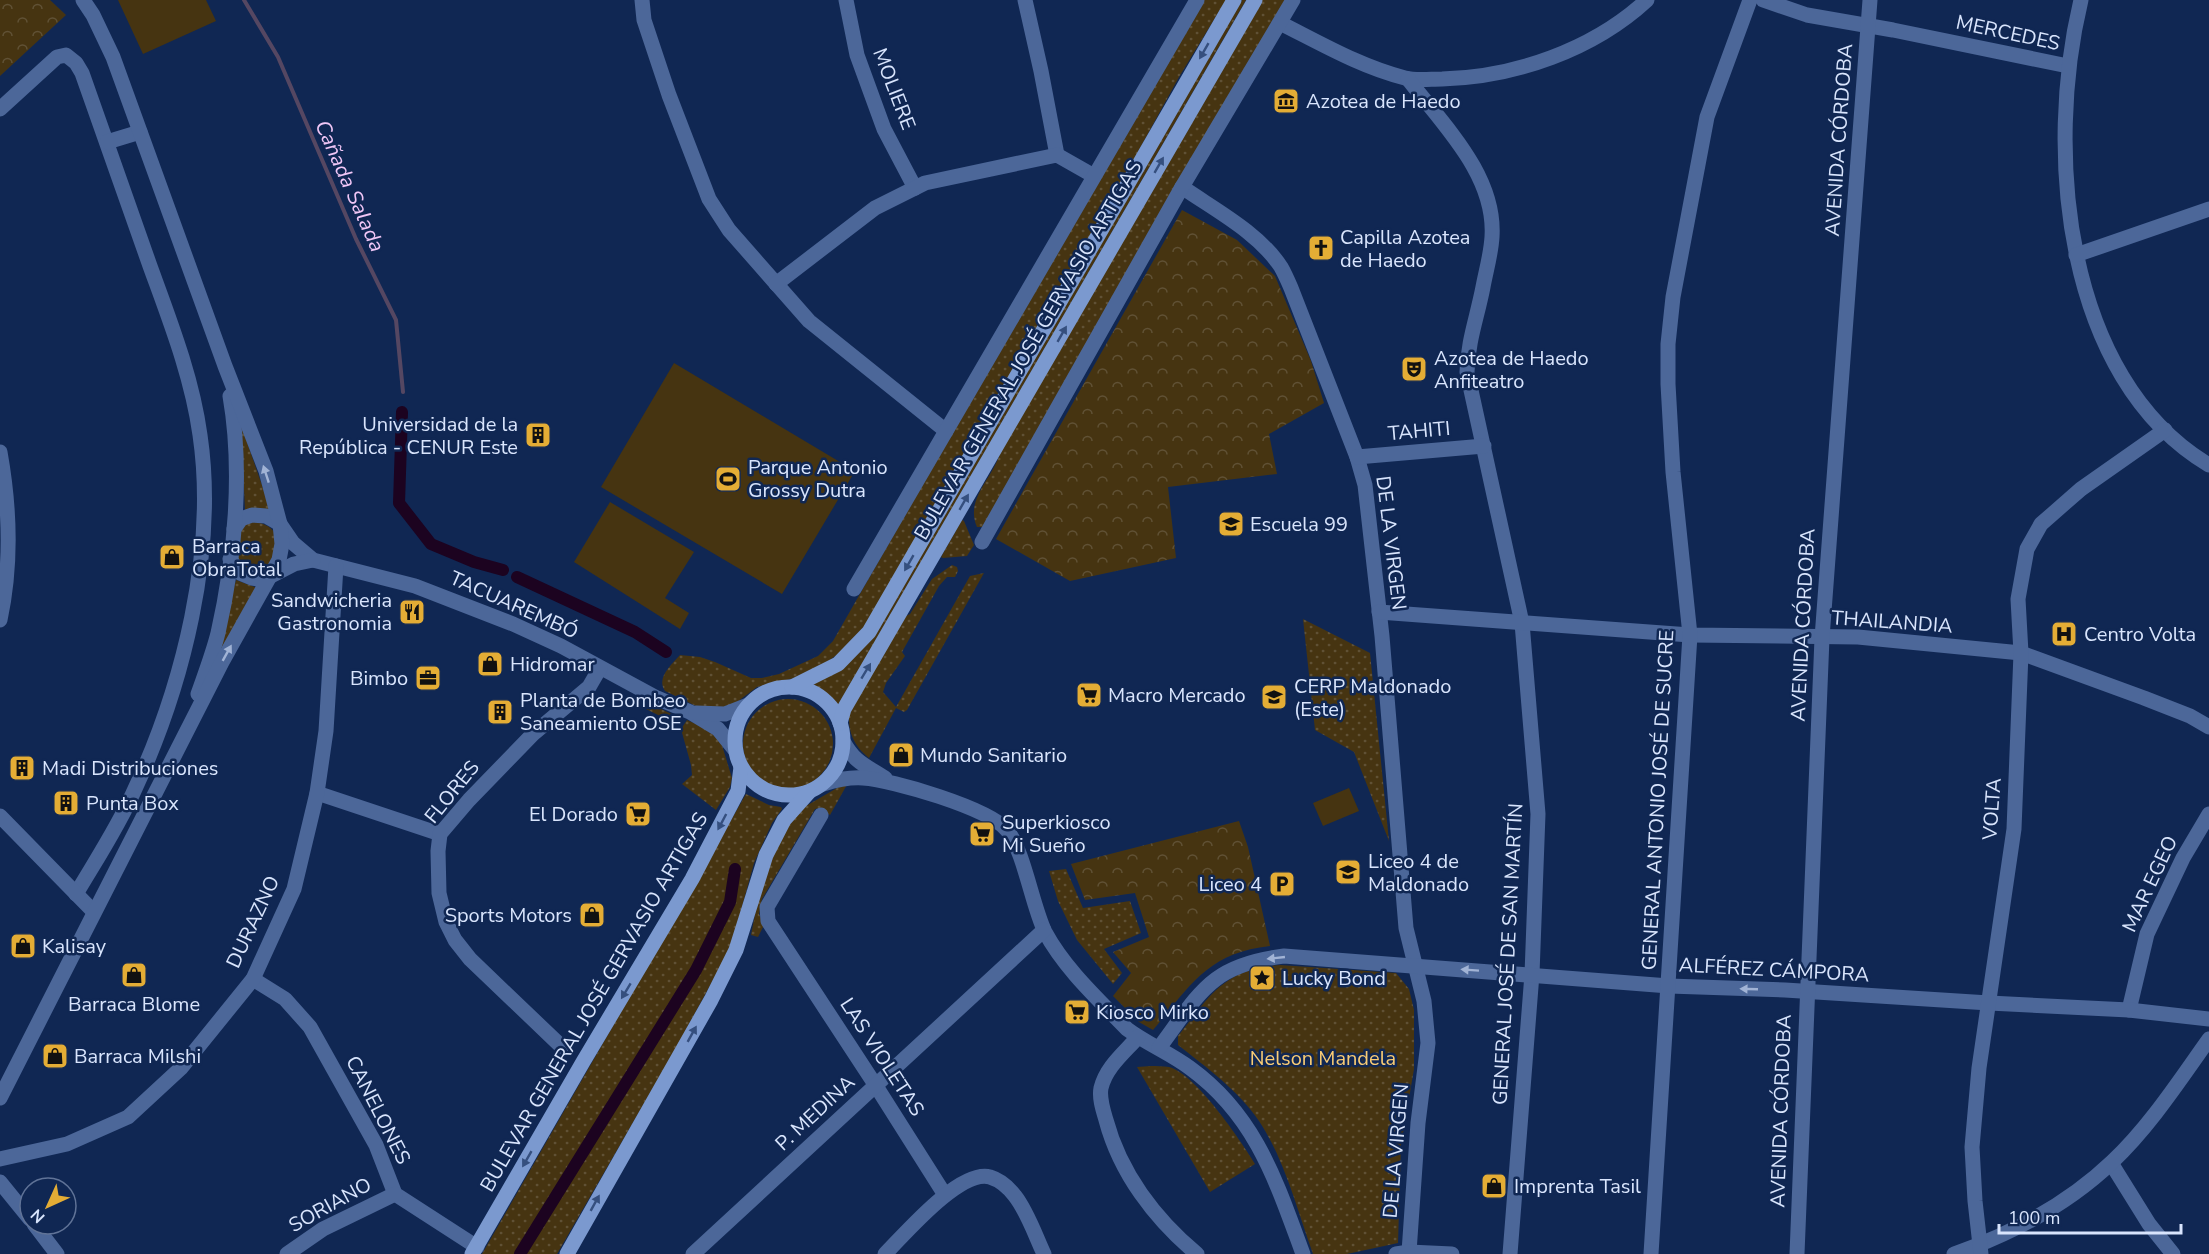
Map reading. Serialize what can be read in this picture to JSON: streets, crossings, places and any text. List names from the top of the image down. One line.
{"streets":{"main road":["BULEVAR GENERAL JOSÉ GERVASIO ARTIGAS"],"street":["MERCEDES","MOLIERE","AVENIDA CÓRDOBA","TAHITI","DE LA VIRGEN","TACUAREMBÓ","THAILANDIA","FLORES","GENERAL ANTONIO JOSÉ DE SUCRE","VOLTA","MAR EGEO","DURAZNO","GENERAL JOSÉ DE SAN MARTÍN","ALFÉREZ CÁMPORA","LAS VIOLETAS","CANELONES","P. MEDINA","SORIANO"]},"crossings":[["MERCEDES","AVENIDA CÓRDOBA"],["AVENIDA CÓRDOBA","THAILANDIA"],["AVENIDA CÓRDOBA","ALFÉREZ CÁMPORA"],["BULEVAR GENERAL JOSÉ GERVASIO ARTIGAS","TACUAREMBÓ"],["BULEVAR GENERAL JOSÉ GERVASIO ARTIGAS","CANELONES"],["TAHITI","DE LA VIRGEN"],["TAHITI","GENERAL JOSÉ DE SAN MARTÍN"],["DE LA VIRGEN","THAILANDIA"],["DE LA VIRGEN","ALFÉREZ CÁMPORA"],["TACUAREMBÓ","FLORES"],["TACUAREMBÓ","DURAZNO"],["THAILANDIA","GENERAL ANTONIO JOSÉ DE SUCRE"],["THAILANDIA","VOLTA"],["THAILANDIA","GENERAL JOSÉ DE SAN MARTÍN"],["GENERAL ANTONIO JOSÉ DE SUCRE","ALFÉREZ CÁMPORA"],["VOLTA","ALFÉREZ CÁMPORA"],["MAR EGEO","ALFÉREZ CÁMPORA"],["DURAZNO","CANELONES"],["GENERAL JOSÉ DE SAN MARTÍN","ALFÉREZ CÁMPORA"],["LAS VIOLETAS","P. MEDINA"],["CANELONES","SORIANO"]],"one_way":["ALFÉREZ CÁMPORA"],"water":["Cañada Salada"],"parks":["Nelson Mandela"],"places":{"museum":["Azotea de Haedo"],"church":["Capilla Azotea de Haedo"],"theatre":["Azotea de Haedo Anfiteatro"],"building":["Universidad de la República - CENUR Este","Planta de Bombeo Saneamiento OSE","Madi Distribuciones","Punta Box"],"sports":["Parque Antonio Grossy Dutra"],"school or university":["Escuela 99","CERP Maldonado (Este)","Liceo 4 de Maldonado"],"shop":["Barraca ObraTotal","Hidromar","Mundo Sanitario","Sports Motors","Kalisay","Barraca Blome","Barraca Milshi","Imprenta Tasil"],"restaurant":["Sandwicheria Gastronomia"],"hospital":["Centro Volta"],"office":["Bimbo"],"supermarket":["Macro Mercado","El Dorado","Superkiosco Mi Sueño","Kiosco Mirko"],"parking":["Liceo 4"],"place":["Lucky Bond"]},"scale_bar":"100 m","north":"bottom left"}
